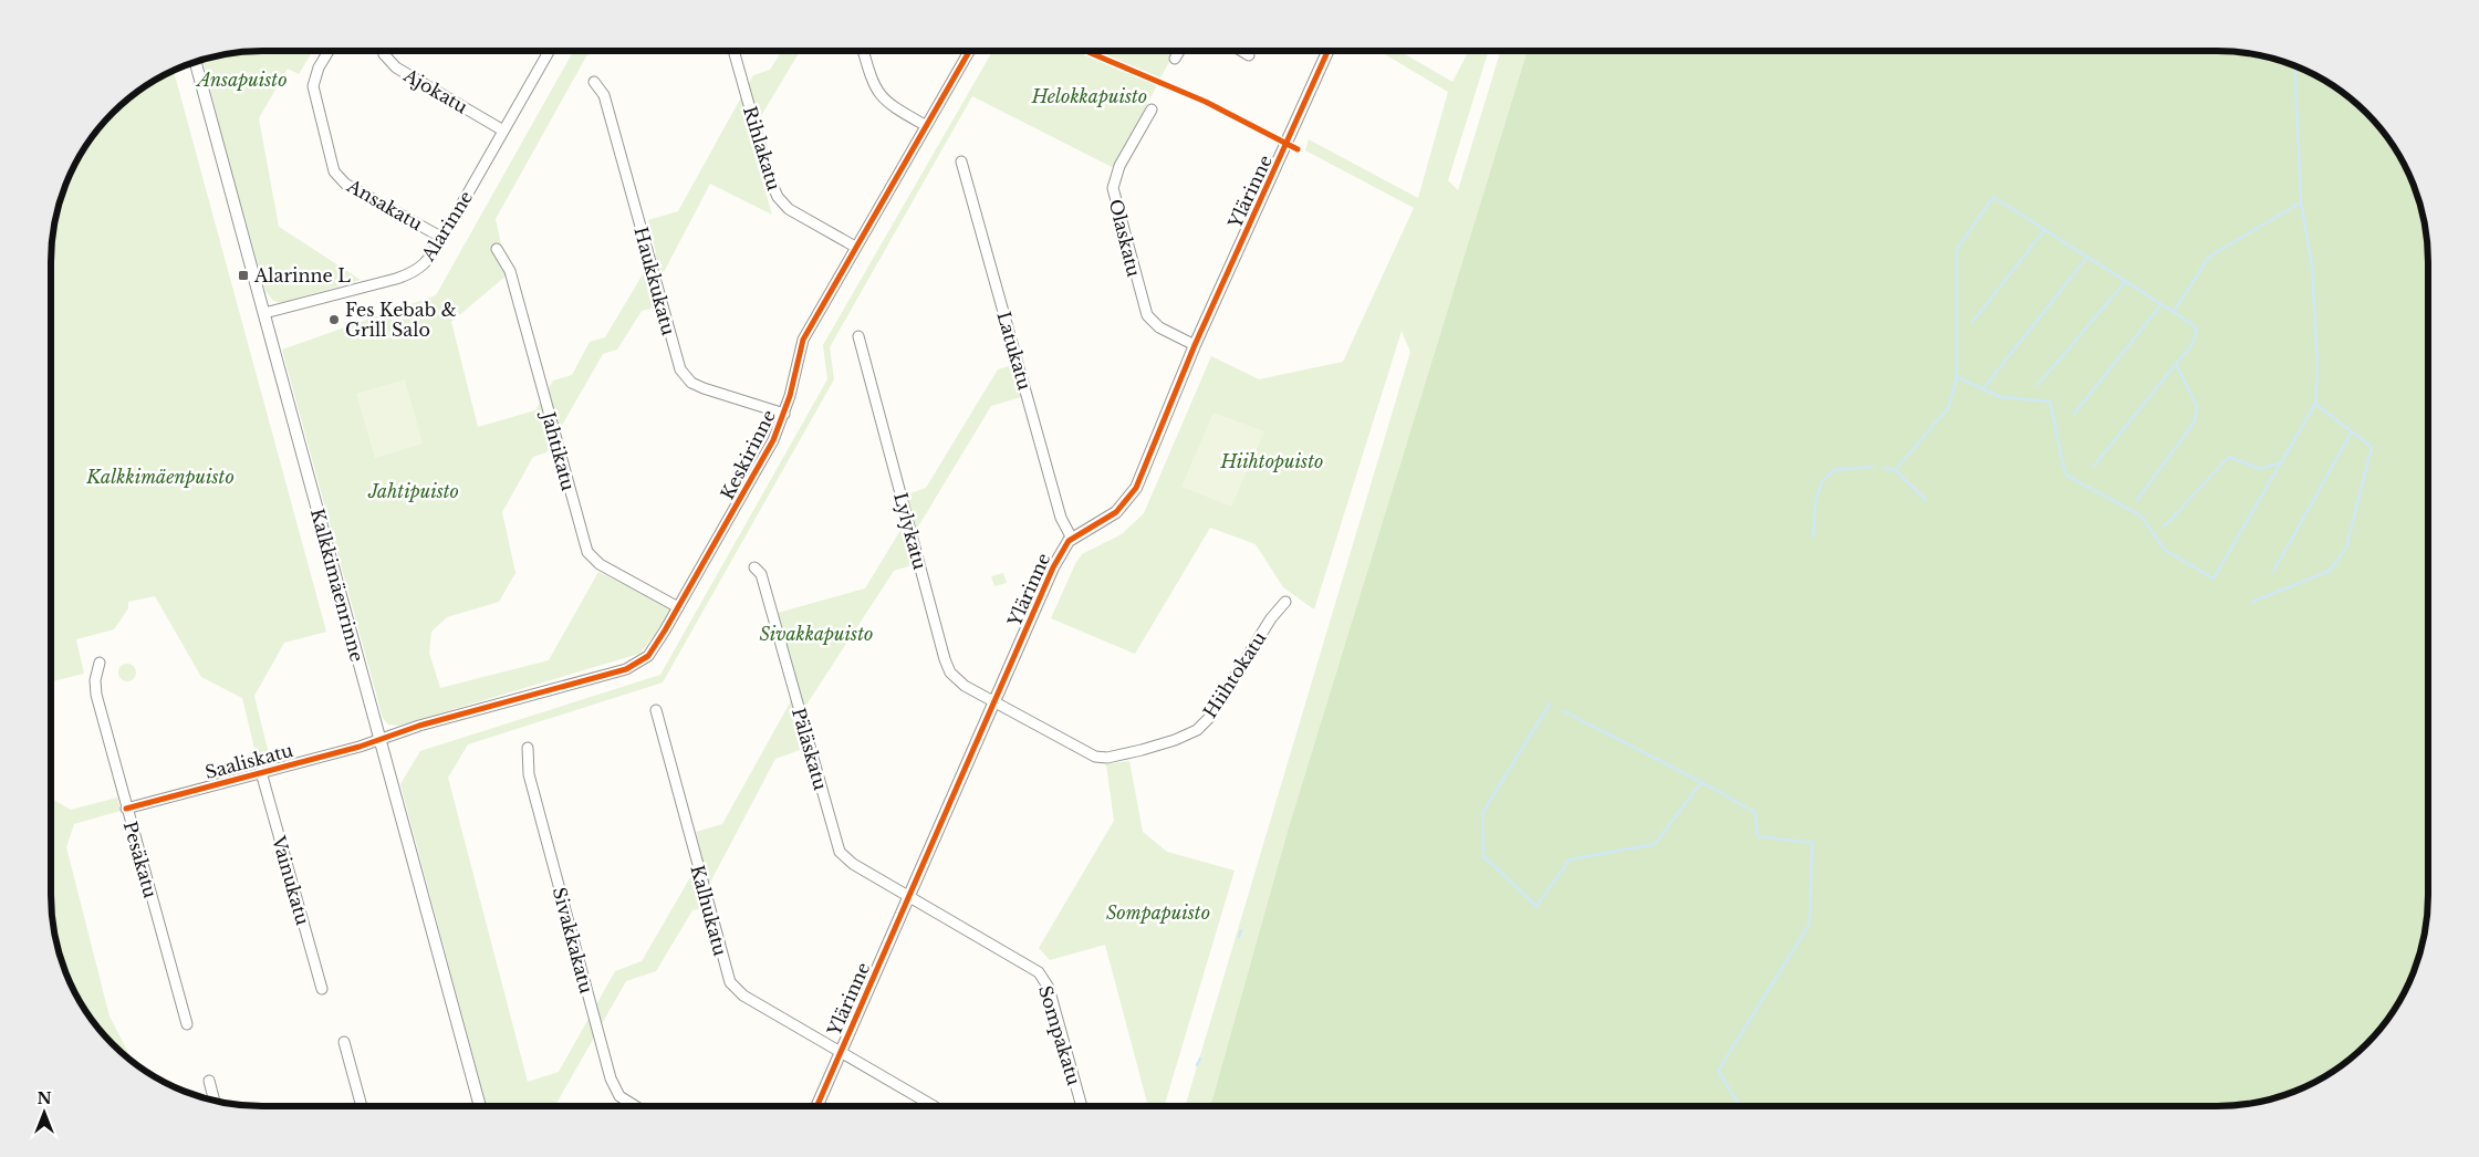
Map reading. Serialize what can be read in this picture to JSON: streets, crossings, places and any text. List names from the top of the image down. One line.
{"streets":{"street":["Ajokatu","Rihlakatu","Ylärinne","Ansakatu","Alarinne","Olaskatu","Haukkukatu","Latukatu","Jahtikatu","Keskirinne","Lylykatu","Kalkkimäenrinne","Hiihtokatu","Päläskatu","Saaliskatu","Pesäkatu","Vainukatu","Kalhukatu","Sivakkakatu","Sompakatu"]},"crossings":[["Ajokatu","Alarinne"],["Rihlakatu","Keskirinne"],["Ylärinne","Olaskatu"],["Ylärinne","Latukatu"],["Ylärinne","Lylykatu"],["Ylärinne","Hiihtokatu"],["Ylärinne","Päläskatu"],["Ylärinne","Kalhukatu"],["Ylärinne","Sompakatu"],["Ansakatu","Alarinne"],["Alarinne","Kalkkimäenrinne"],["Haukkukatu","Keskirinne"],["Jahtikatu","Keskirinne"],["Keskirinne","Kalkkimäenrinne"],["Keskirinne","Saaliskatu"],["Lylykatu","Hiihtokatu"],["Kalkkimäenrinne","Saaliskatu"],["Päläskatu","Sompakatu"],["Saaliskatu","Pesäkatu"],["Saaliskatu","Vainukatu"]],"parks":["Ansapuisto","Helokkapuisto","Hiihtopuisto","Kalkkimäenpuisto","Jahtipuisto","Sivakkapuisto","Sompapuisto"],"places":{"transit":["Alarinne L"],"other":["Fes Kebab & Grill Salo"]},"north":"top"}
